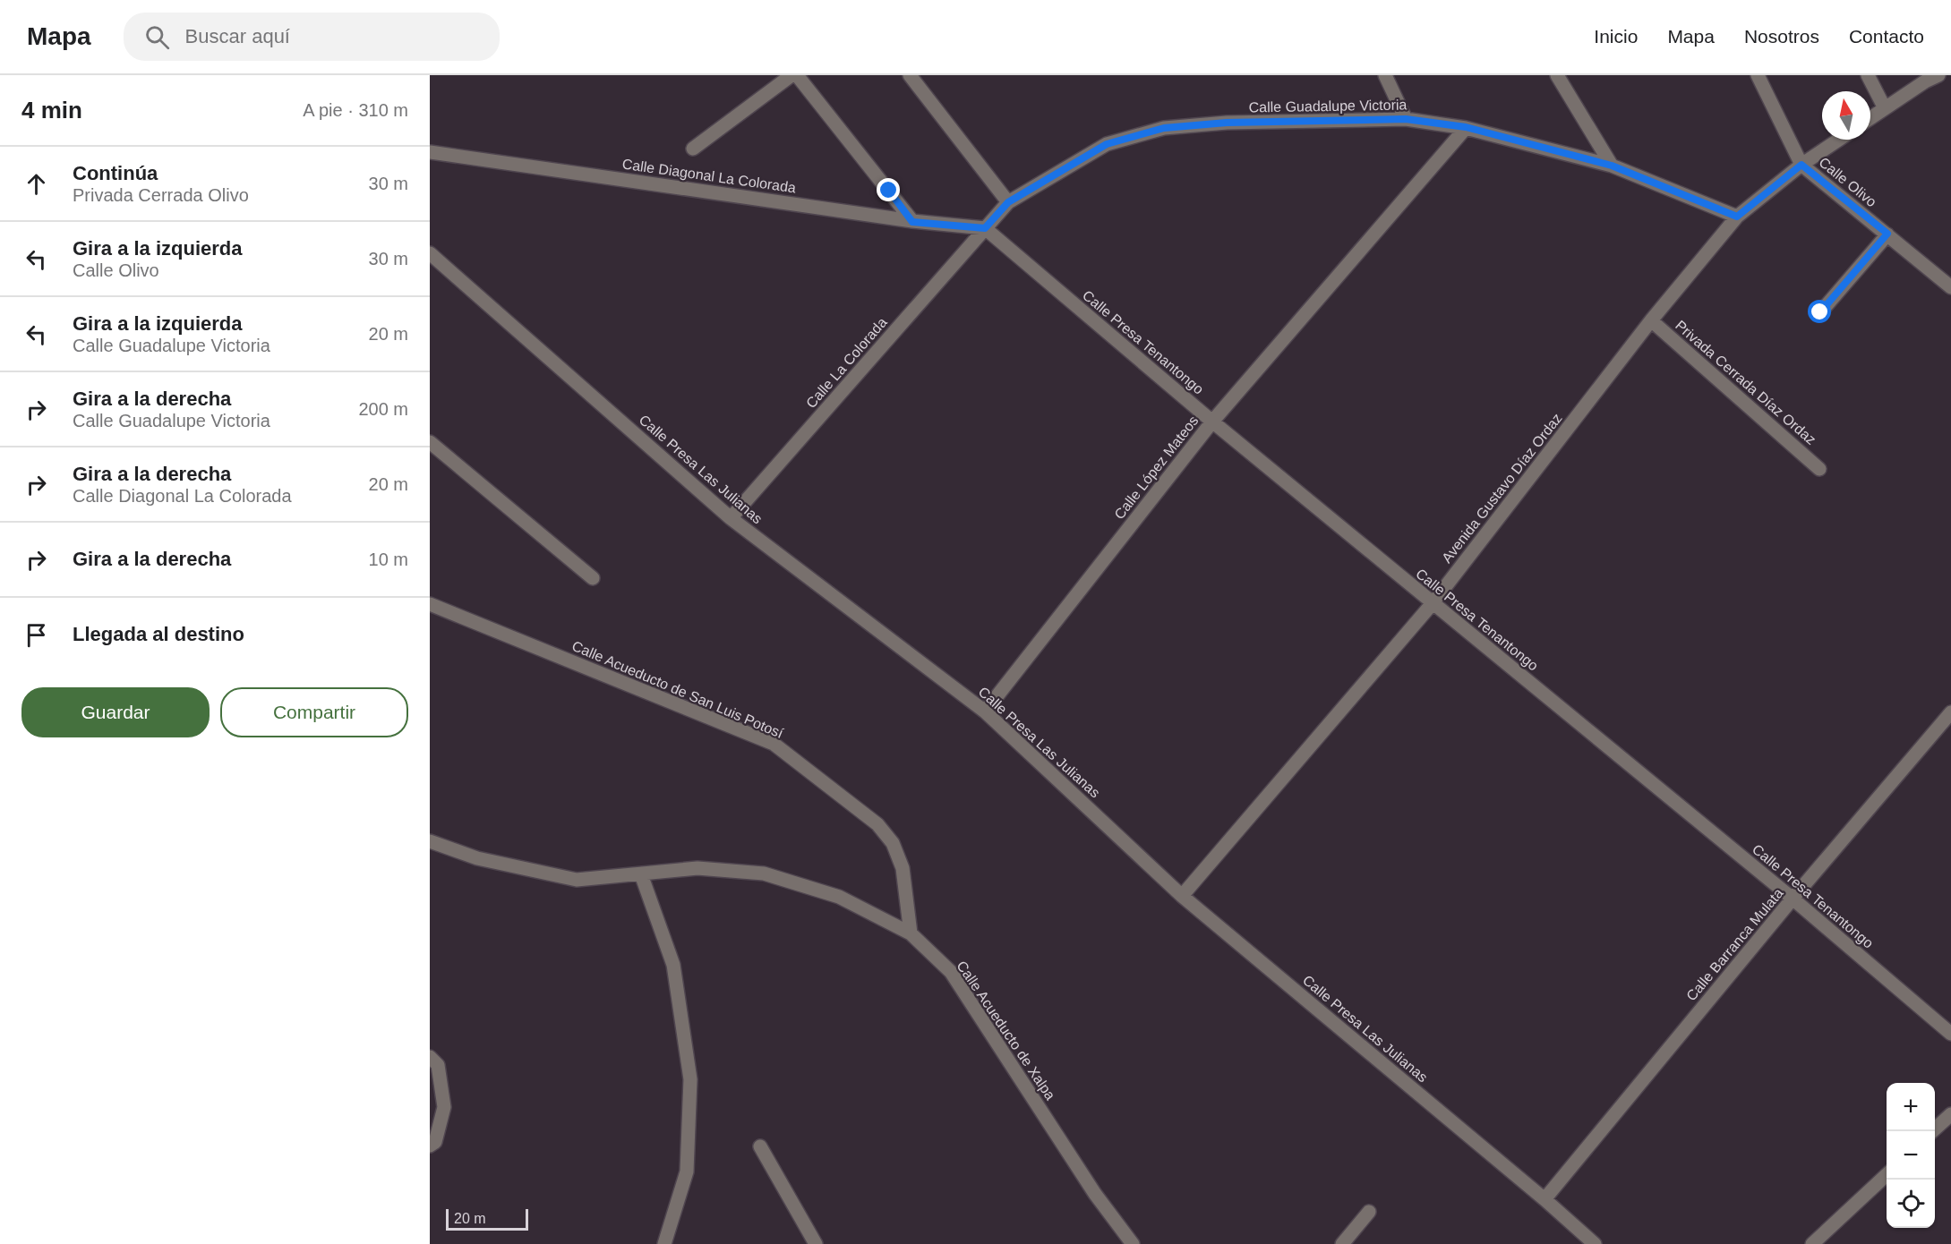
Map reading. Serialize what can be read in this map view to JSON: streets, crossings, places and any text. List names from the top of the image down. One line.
{"streets":{"street":["Calle Guadalupe Victoria","Calle Diagonal La Colorada","Calle Olivo","Calle Presa Tenantongo","Calle La Colorada","Privada Cerrada Díaz Ordaz","Calle López Mateos","Calle Presa Las Julianas","Avenida Gustavo Díaz Ordaz","Calle Acueducto de San Luis Potosí","Calle Barranca Mulata","Calle Acueducto de Xalpa"]},"crossings":[["Calle Guadalupe Victoria","Calle Diagonal La Colorada"],["Calle Guadalupe Victoria","Calle Presa Tenantongo"],["Calle Guadalupe Victoria","Calle La Colorada"],["Calle Guadalupe Victoria","Calle López Mateos"],["Calle Guadalupe Victoria","Avenida Gustavo Díaz Ordaz"],["Calle Diagonal La Colorada","Calle Presa Tenantongo"],["Calle Diagonal La Colorada","Calle La Colorada"],["Calle Presa Tenantongo","Calle La Colorada"],["Calle Presa Tenantongo","Calle López Mateos"],["Calle Presa Tenantongo","Avenida Gustavo Díaz Ordaz"],["Calle Presa Tenantongo","Calle Barranca Mulata"],["Calle La Colorada","Calle Presa Las Julianas"],["Privada Cerrada Díaz Ordaz","Avenida Gustavo Díaz Ordaz"],["Calle López Mateos","Calle Presa Las Julianas"],["Calle Presa Las Julianas","Avenida Gustavo Díaz Ordaz"],["Calle Presa Las Julianas","Calle Barranca Mulata"],["Calle Acueducto de San Luis Potosí","Calle Acueducto de Xalpa"]],"scale_bar":"20 m","north":"top","page":{"header":"Mapa","search":"Buscar aquí","nav":["Inicio","Mapa","Nosotros","Contacto"],"heading":["4 min","A pie · 310 m"],"list":[["Continúa","Privada Cerrada Olivo","30 m"],["Gira a la izquierda","Calle Olivo","30 m"],["Gira a la izquierda","Calle Guadalupe Victoria","20 m"],["Gira a la derecha","Calle Guadalupe Victoria","200 m"],["Gira a la derecha","Calle Diagonal La Colorada","20 m"],["Gira a la derecha","10 m"],"Llegada al destino"],"buttons":["Guardar","Compartir"],"map_buttons":["+","−"],"scale":"20 m"}}
